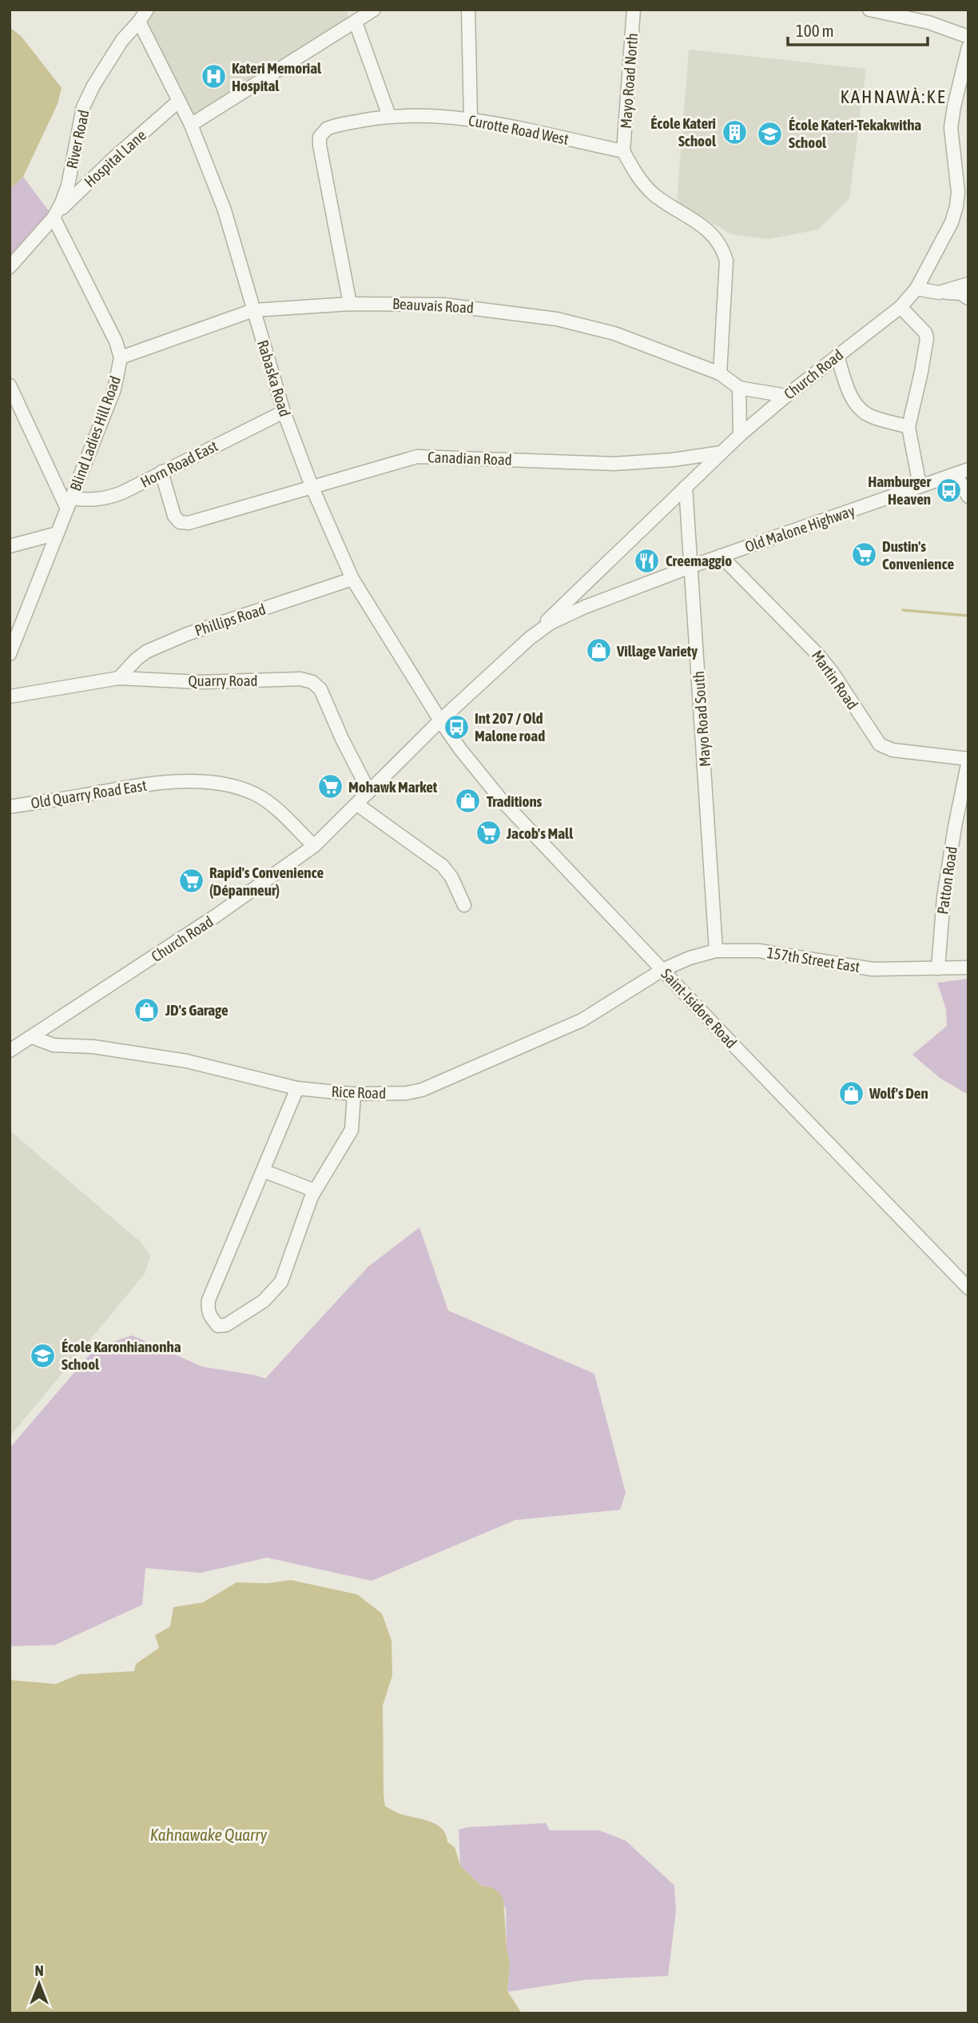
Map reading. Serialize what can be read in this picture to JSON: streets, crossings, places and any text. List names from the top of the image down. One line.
{"streets":{"street":["Mayo Road North","Curotte Road West","River Road","Hospital Lane","Beauvais Road","Church Road","Rabaska Road","Blind Ladies Hill Road","Canadian Road","Horn Road East","Old Malone Highway","Phillips Road","Martin Road","Quarry Road","Mayo Road South","Old Quarry Road East","Patton Road","157th Street East","Saint-Isidore Road","Rice Road"]},"crossings":[["Mayo Road North","Curotte Road West"],["Curotte Road West","Beauvais Road"],["River Road","Hospital Lane"],["River Road","Rabaska Road"],["River Road","Blind Ladies Hill Road"],["Hospital Lane","Rabaska Road"],["Hospital Lane","Blind Ladies Hill Road"],["Beauvais Road","Church Road"],["Beauvais Road","Rabaska Road"],["Beauvais Road","Blind Ladies Hill Road"],["Church Road","Rabaska Road"],["Church Road","Canadian Road"],["Church Road","Old Malone Highway"],["Church Road","Quarry Road"],["Church Road","Mayo Road South"],["Church Road","Old Quarry Road East"],["Church Road","Saint-Isidore Road"],["Church Road","Rice Road"],["Rabaska Road","Canadian Road"],["Rabaska Road","Horn Road East"],["Rabaska Road","Old Malone Highway"],["Rabaska Road","Phillips Road"],["Rabaska Road","Saint-Isidore Road"],["Blind Ladies Hill Road","Horn Road East"],["Canadian Road","Horn Road East"],["Old Malone Highway","Martin Road"],["Old Malone Highway","Mayo Road South"],["Old Malone Highway","Saint-Isidore Road"],["Phillips Road","Quarry Road"],["Martin Road","Patton Road"],["Mayo Road South","157th Street East"],["Patton Road","157th Street East"],["157th Street East","Saint-Isidore Road"],["157th Street East","Rice Road"],["Saint-Isidore Road","Rice Road"]],"districts":["KAHNAWÀ:KE"],"water":["Kahnawake Quarry"],"places":{"hospital":["Kateri Memorial Hospital"],"building":["École Kateri School"],"school or university":["École Kateri-Tekakwitha School","École Karonhianonha School"],"bus stop":["Hamburger Heaven","Int 207 / Old Malone road"],"supermarket":["Dustin's Convenience","Mohawk Market","Jacob's Mall","Rapid's Convenience (Dépanneur)"],"restaurant":["Creemaggio"],"shop":["Village Variety","Traditions","JD's Garage","Wolf's Den"]},"scale_bar":"100 m","north":"top"}
